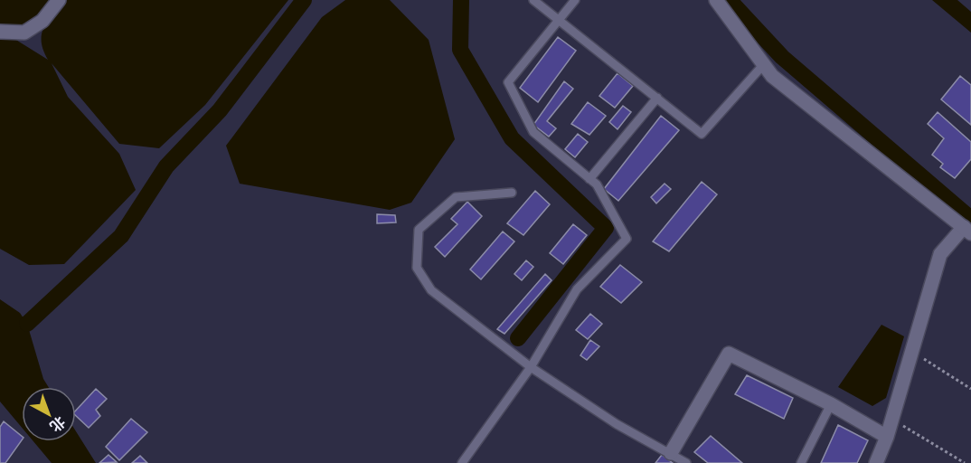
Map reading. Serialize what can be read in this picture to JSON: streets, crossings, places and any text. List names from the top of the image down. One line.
{"north":"bottom right"}
